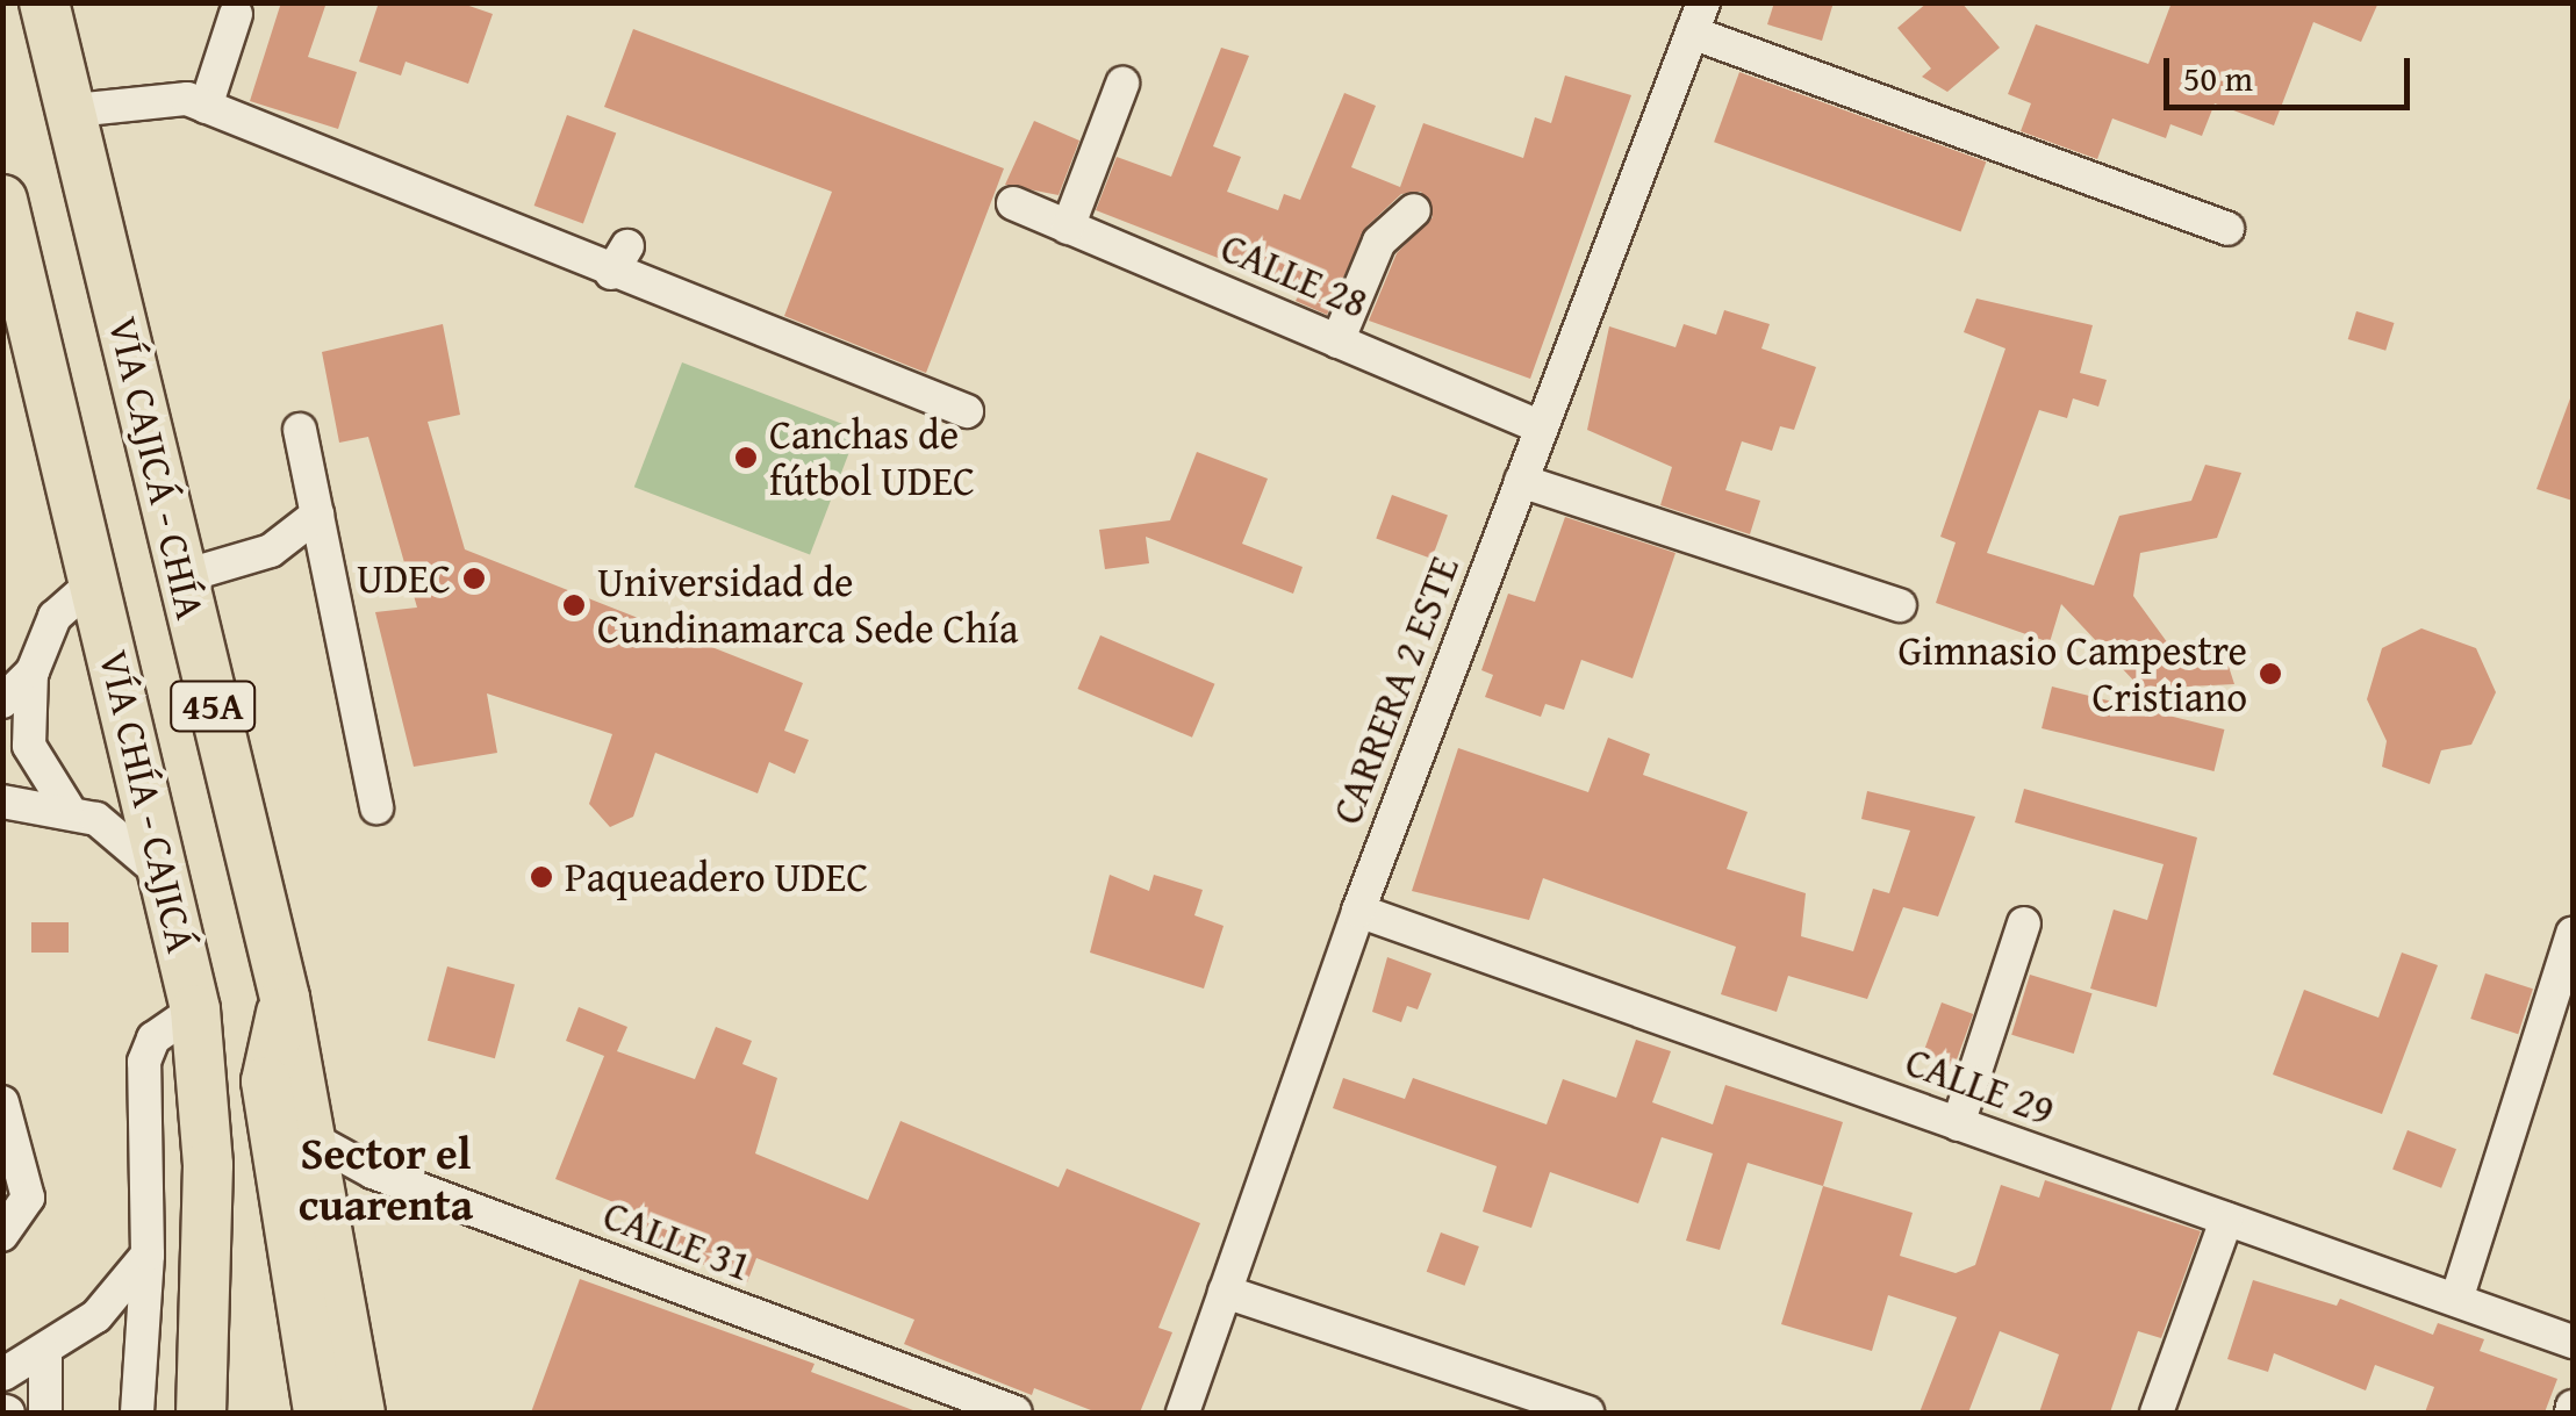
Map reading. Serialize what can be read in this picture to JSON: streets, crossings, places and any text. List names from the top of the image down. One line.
{"streets":{"highway":["VÍA CAJICÁ - CHÍA","45A","VÍA CHÍA - CAJICÁ"],"street":["CALLE 28","CARRERA 2 ESTE","CALLE 29","CALLE 31"]},"crossings":[["CALLE 28","CARRERA 2 ESTE"],["VÍA CAJICÁ - CHÍA","CALLE 31"],["CARRERA 2 ESTE","CALLE 29"]],"districts":["Sector el cuarenta"],"places":["Canchas de fútbol UDEC","UDEC","Universidad de Cundinamarca Sede Chía","Gimnasio Campestre Cristiano","Paqueadero UDEC"],"scale_bar":"50 m"}
